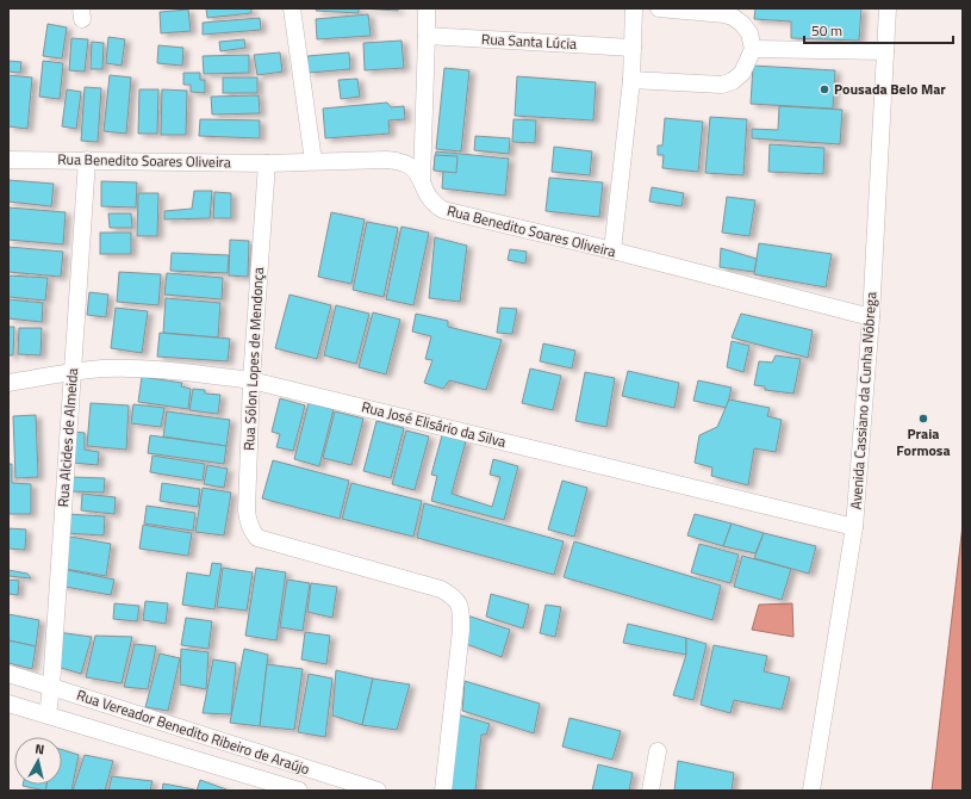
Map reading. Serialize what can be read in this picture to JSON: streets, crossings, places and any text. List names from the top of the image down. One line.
{"streets":{"street":["Rua Santa Lúcia","Rua Benedito Soares Oliveira","Rua Sólon Lopes de Mendonça","Avenida Cassiano da Cunha Nóbrega","Rua José Elisário da Silva","Rua Alcides de Almeida","Rua Vereador Benedito Ribeiro de Araújo"]},"crossings":[["Rua Benedito Soares Oliveira","Rua Sólon Lopes de Mendonça"],["Rua Benedito Soares Oliveira","Avenida Cassiano da Cunha Nóbrega"],["Rua Benedito Soares Oliveira","Rua Alcides de Almeida"],["Rua Sólon Lopes de Mendonça","Rua José Elisário da Silva"],["Avenida Cassiano da Cunha Nóbrega","Rua José Elisário da Silva"],["Rua José Elisário da Silva","Rua Alcides de Almeida"],["Rua Alcides de Almeida","Rua Vereador Benedito Ribeiro de Araújo"]],"places":["Pousada Belo Mar","Praia Formosa"],"scale_bar":"50 m","north":"top"}
